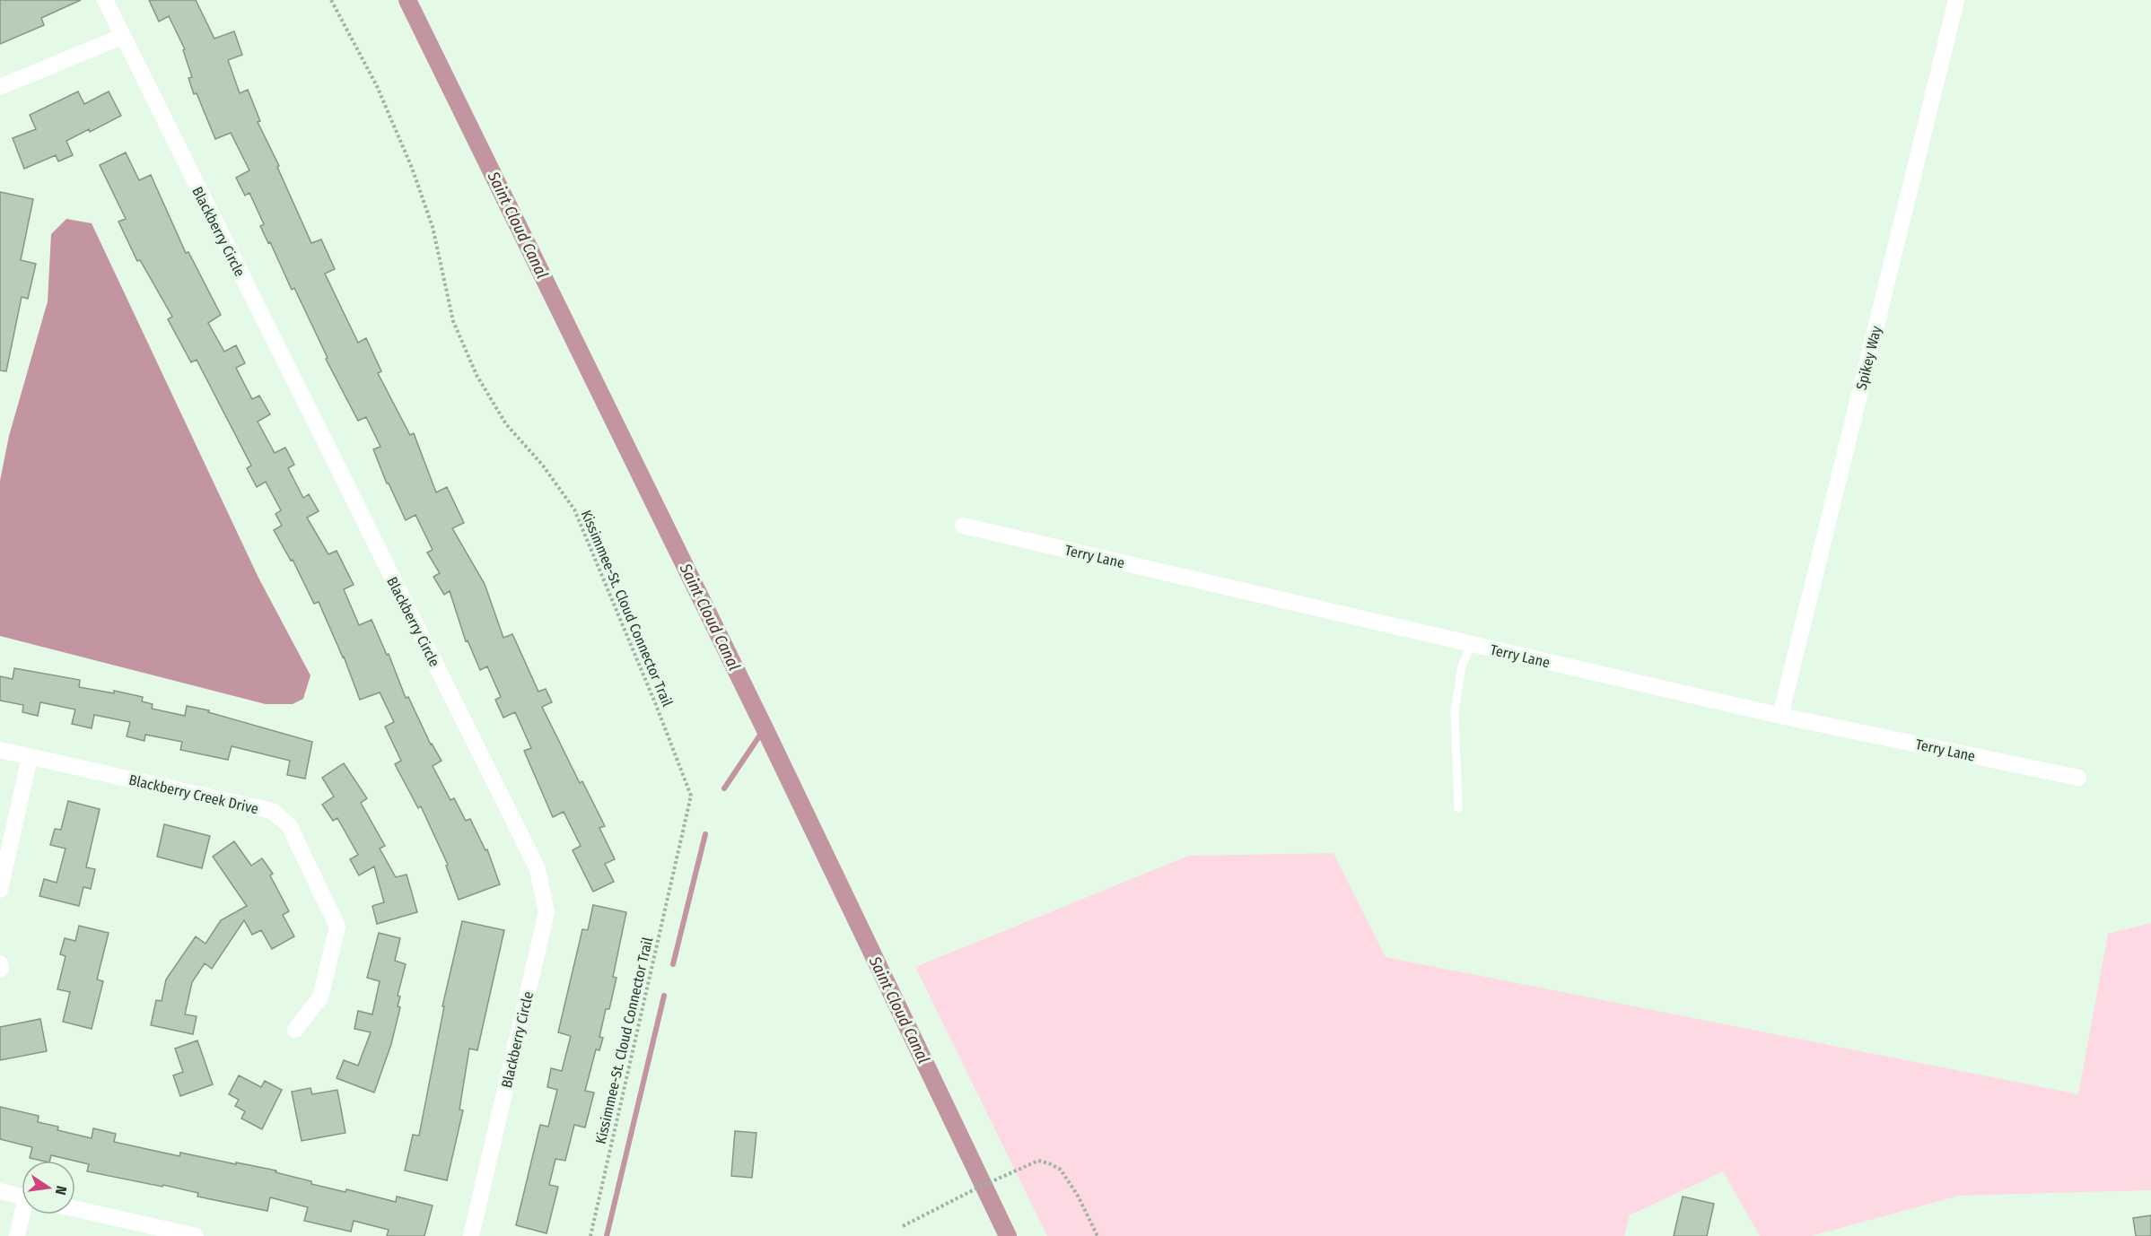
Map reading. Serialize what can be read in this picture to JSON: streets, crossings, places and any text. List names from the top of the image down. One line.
{"streets":{"street":["Blackberry Circle","Spikey Way","Terry Lane","Blackberry Creek Drive"],"path":["Kissimmee-St. Cloud Connector Trail"]},"crossings":[["Spikey Way","Terry Lane"]],"water":["Saint Cloud Canal"],"north":"right"}
